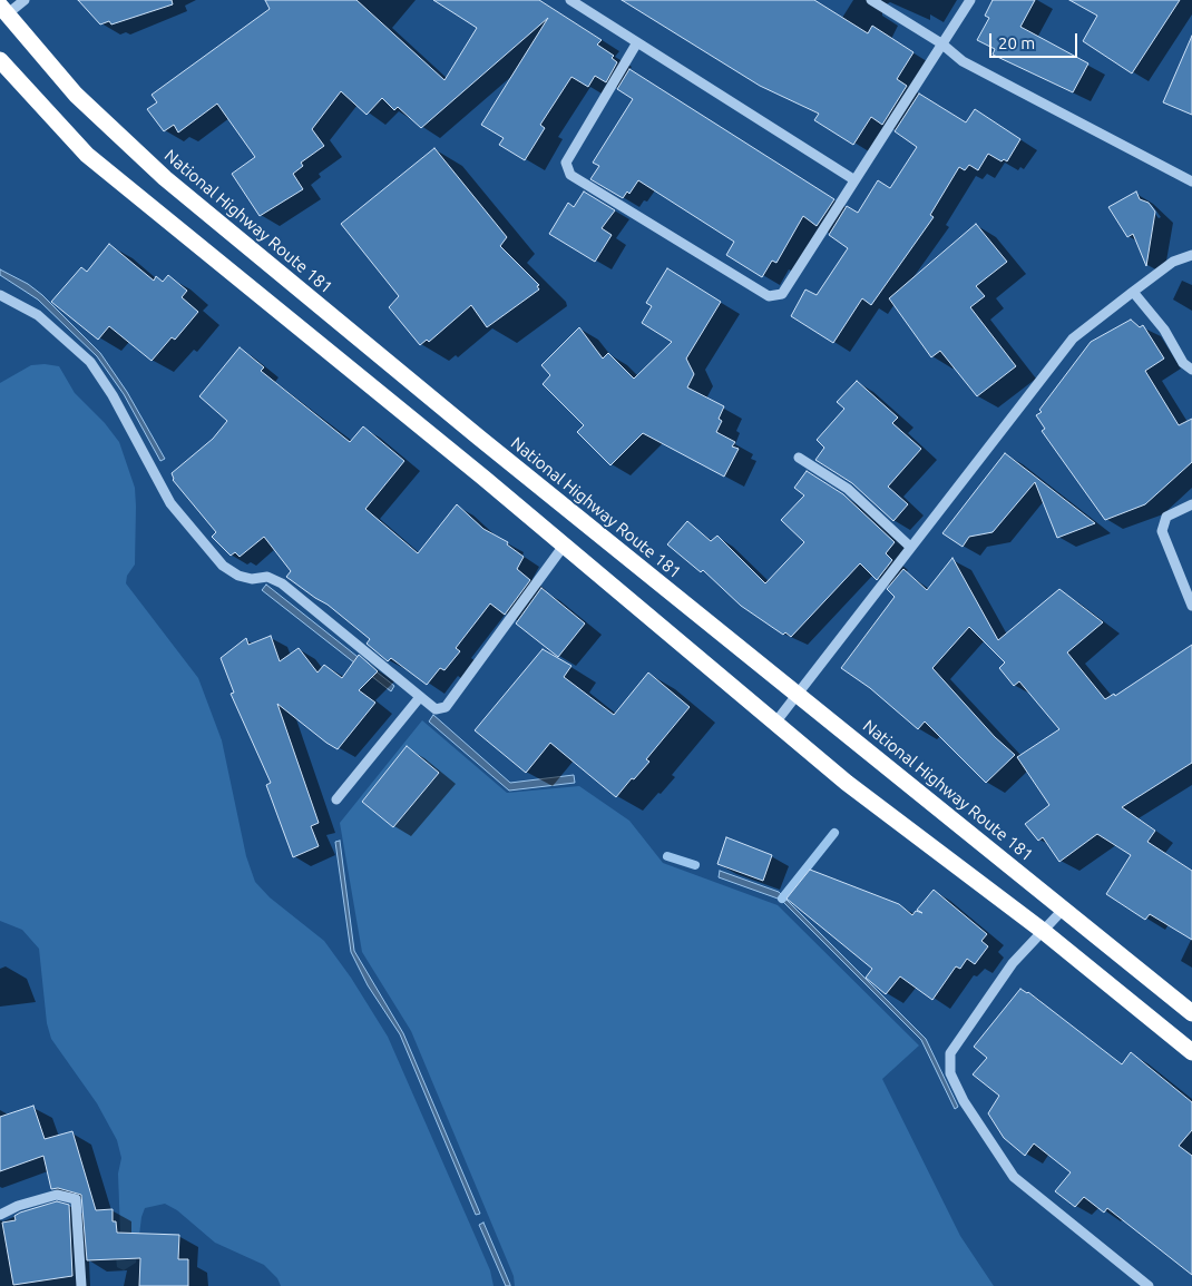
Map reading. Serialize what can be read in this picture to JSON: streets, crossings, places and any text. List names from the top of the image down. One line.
{"streets":{"highway":["National Highway Route 181"]},"scale_bar":"20 m"}
